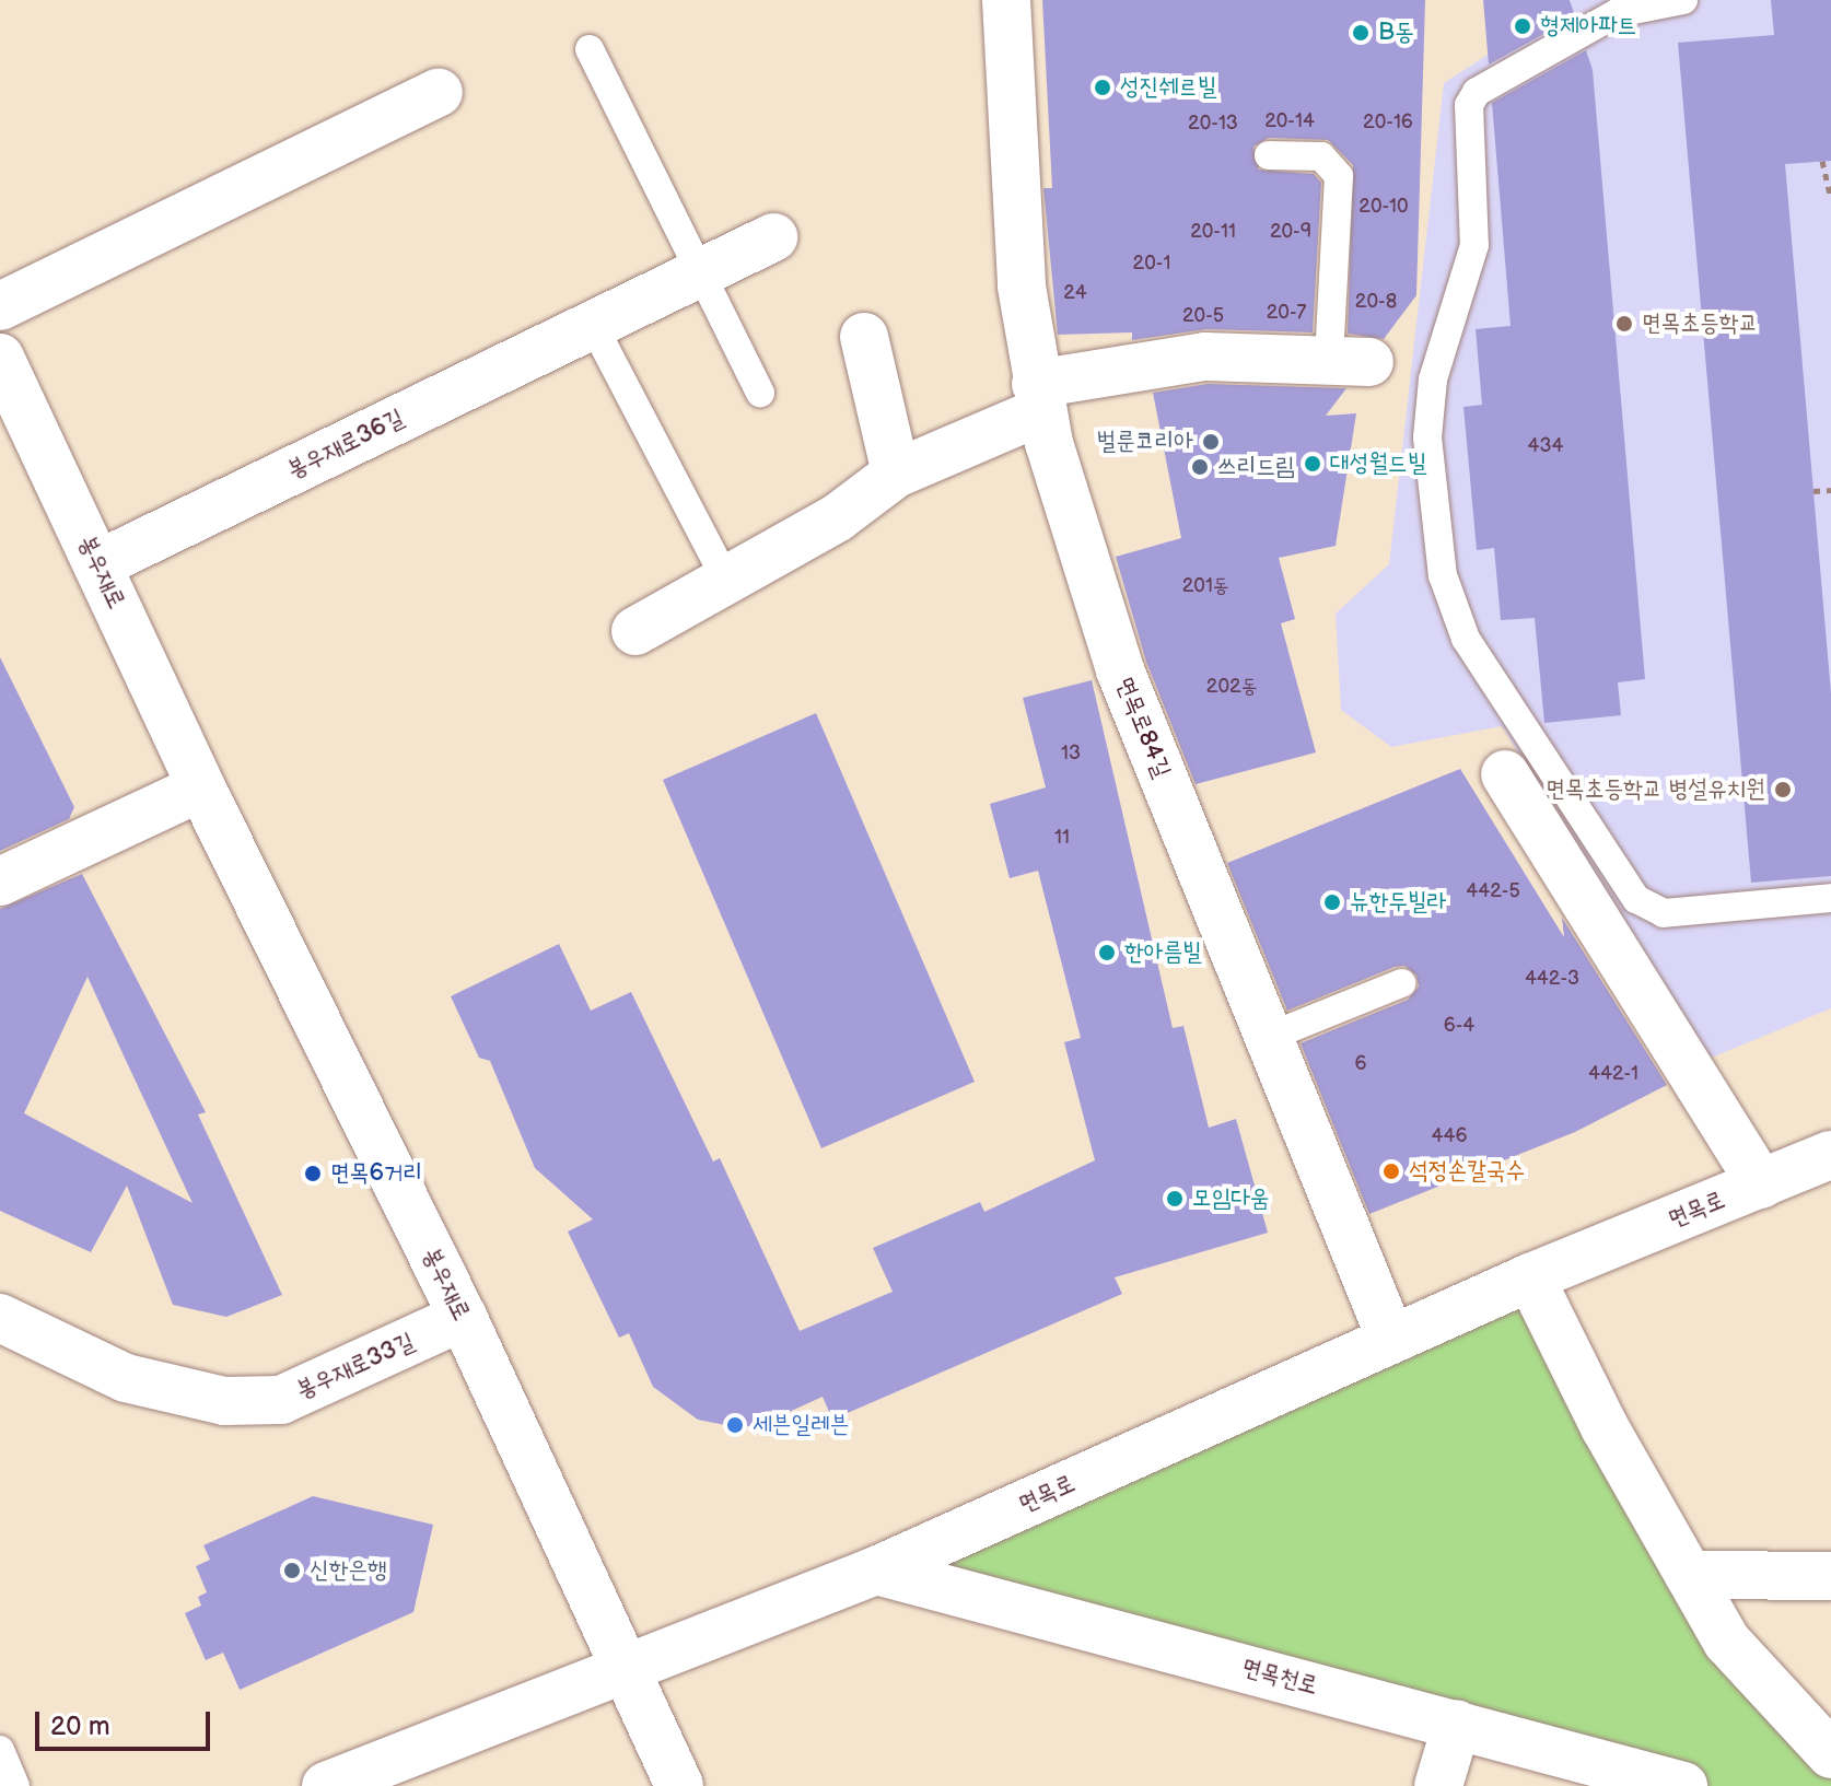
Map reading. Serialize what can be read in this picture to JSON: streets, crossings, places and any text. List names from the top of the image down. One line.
{"streets":{"street":["봉우재로36길","봉우재로","면목로84길","면목로","봉우재로33길","면목천로"]},"crossings":[["봉우재로36길","봉우재로"],["봉우재로","면목로"],["봉우재로","봉우재로33길"],["면목로84길","면목로"],["면목로","면목천로"]],"places":["형제아파트","B동","성진쉐르빌","면목초등학교","벌룬코리아","대성월드빌","쓰리드림","면목초등학교 병설유치원","뉴한두빌라","한아름빌","석정손칼국수","면목6거리","모임다움","세븐일레븐","신한은행"],"house_numbers":["20-14","20-16","20-13","20-10","20-11","20-9","20-1","24","20-8","20-7","20-5","434","201동","202동","13","11","442-5","442-3","6-4","6","442-1","446"],"scale_bar":"20 m"}
